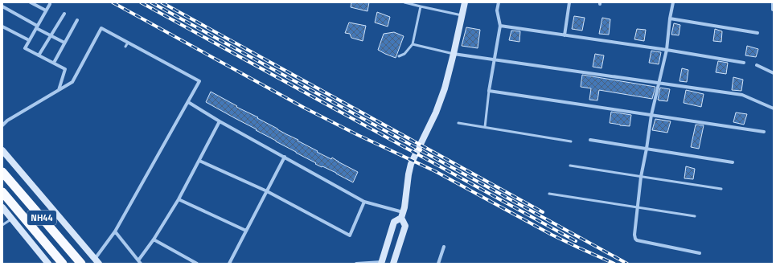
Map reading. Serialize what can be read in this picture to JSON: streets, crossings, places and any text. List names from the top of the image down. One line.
{"streets":{"highway":["NH44"]}}
